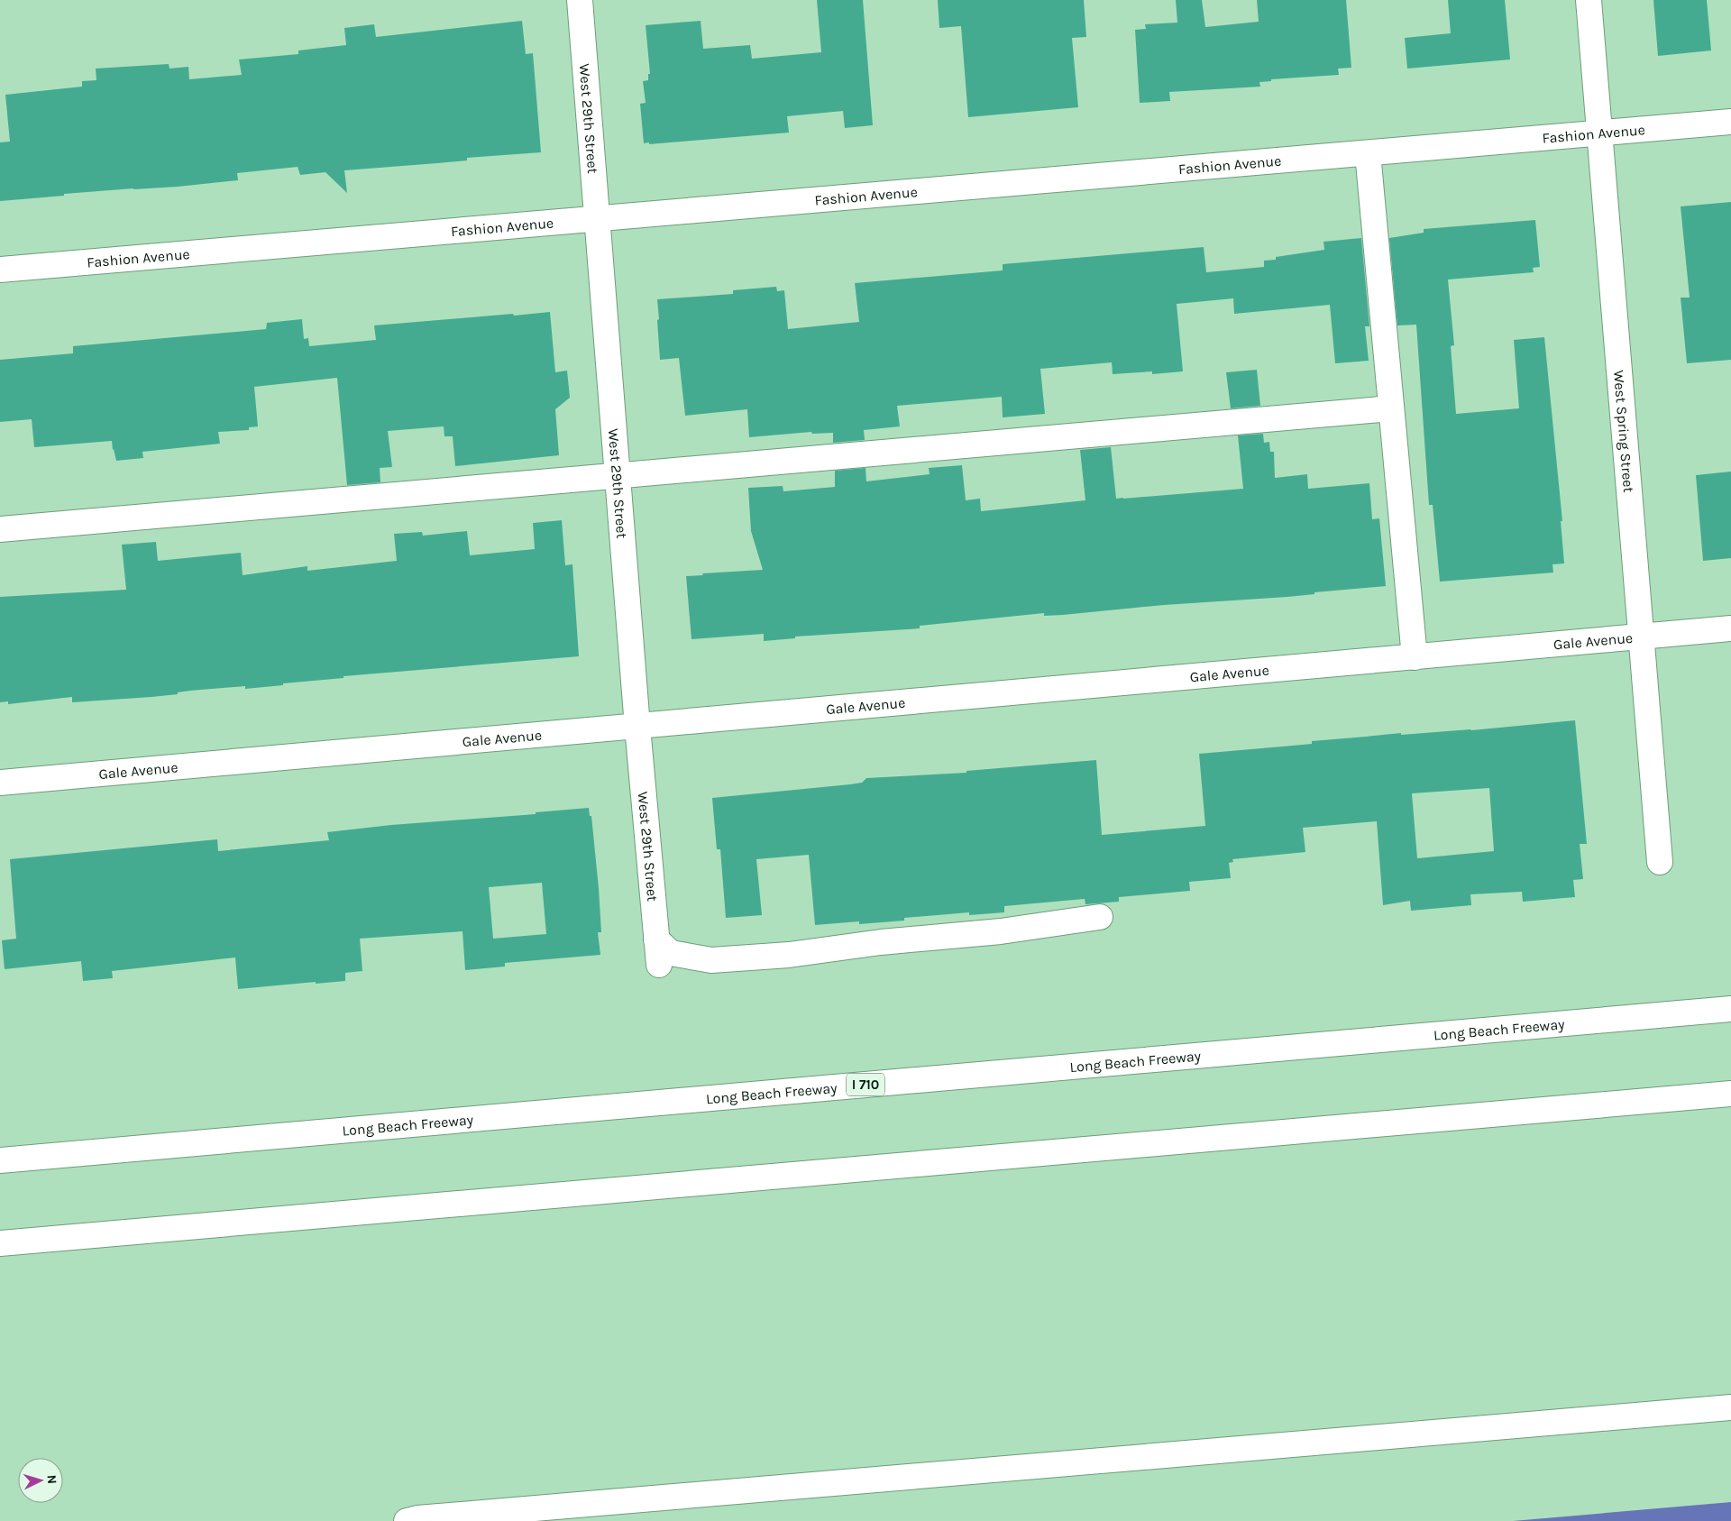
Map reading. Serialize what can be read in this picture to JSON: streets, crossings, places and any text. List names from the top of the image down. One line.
{"streets":{"main road":["West 29th Street","Fashion Avenue","West Spring Street","Gale Avenue","Long Beach Freeway","I 710"]},"crossings":[["West 29th Street","Fashion Avenue"],["West 29th Street","Gale Avenue"],["Fashion Avenue","West Spring Street"],["West Spring Street","Gale Avenue"]],"north":"right"}
